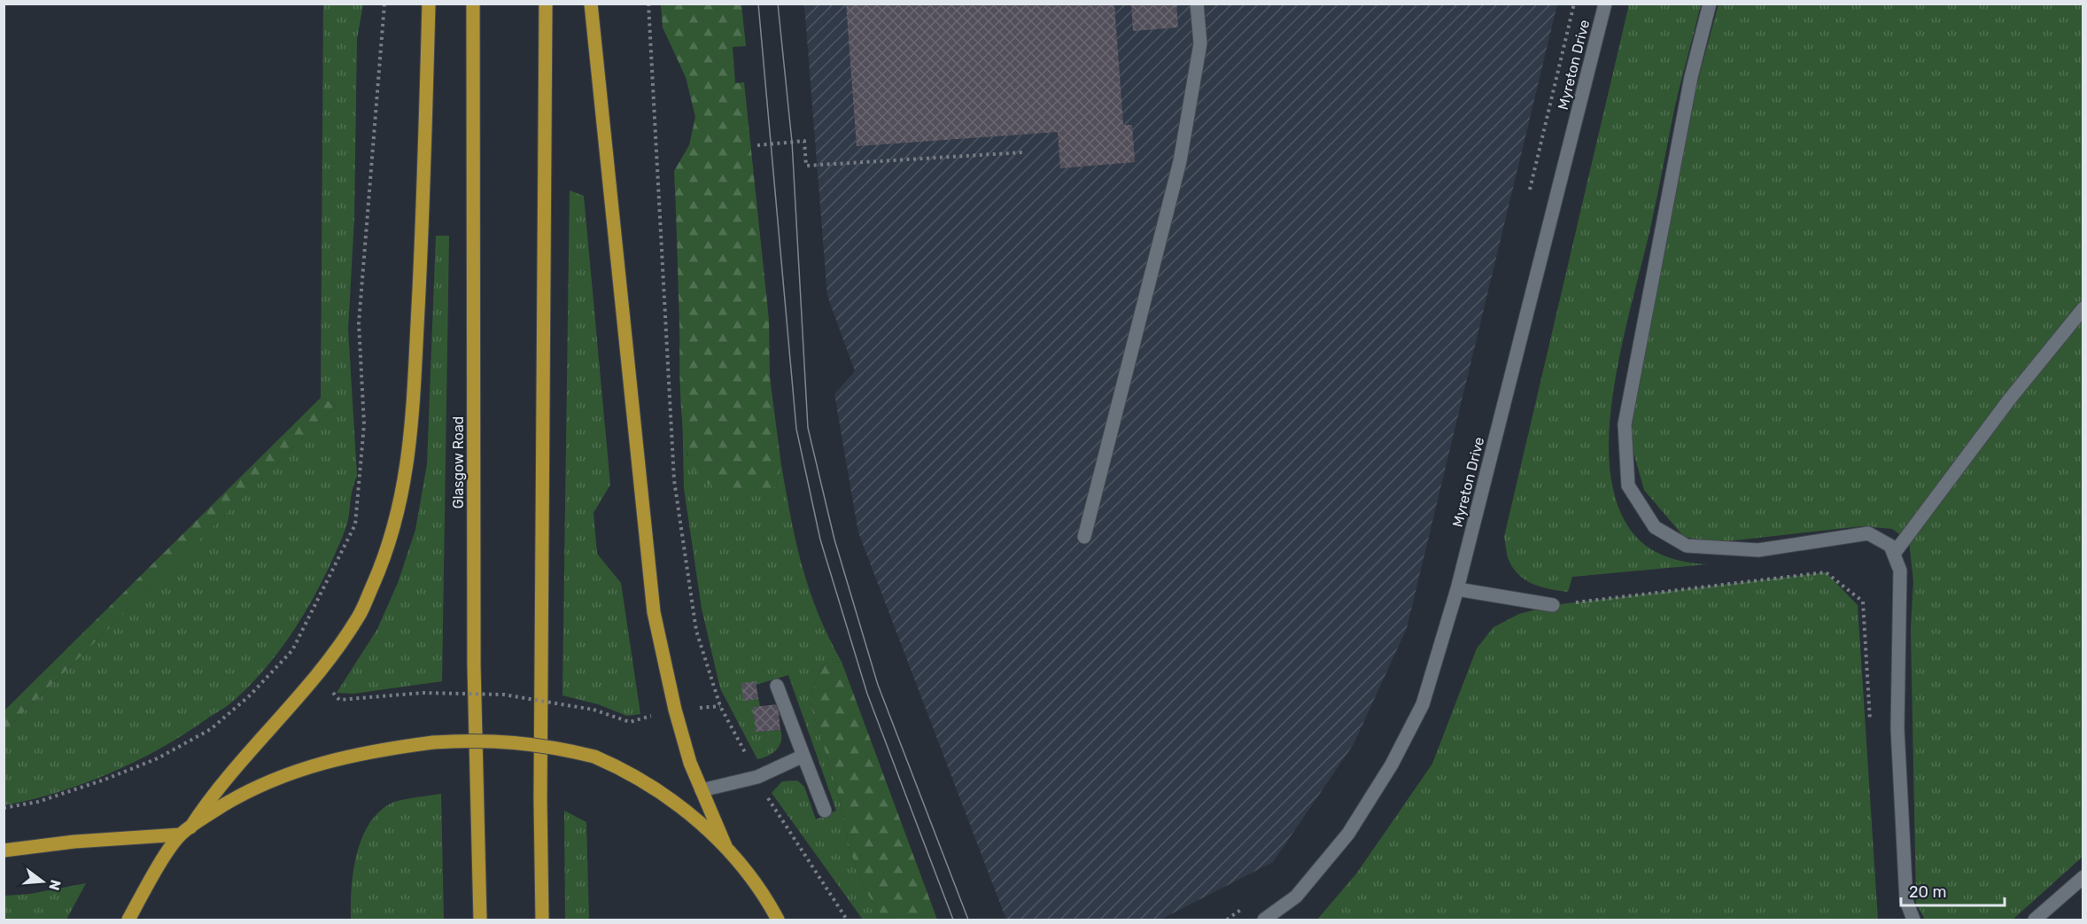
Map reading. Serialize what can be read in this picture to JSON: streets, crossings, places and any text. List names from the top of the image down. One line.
{"streets":{"main road":["Glasgow Road"],"street":["Myreton Drive"]},"scale_bar":"20 m","north":"right"}
